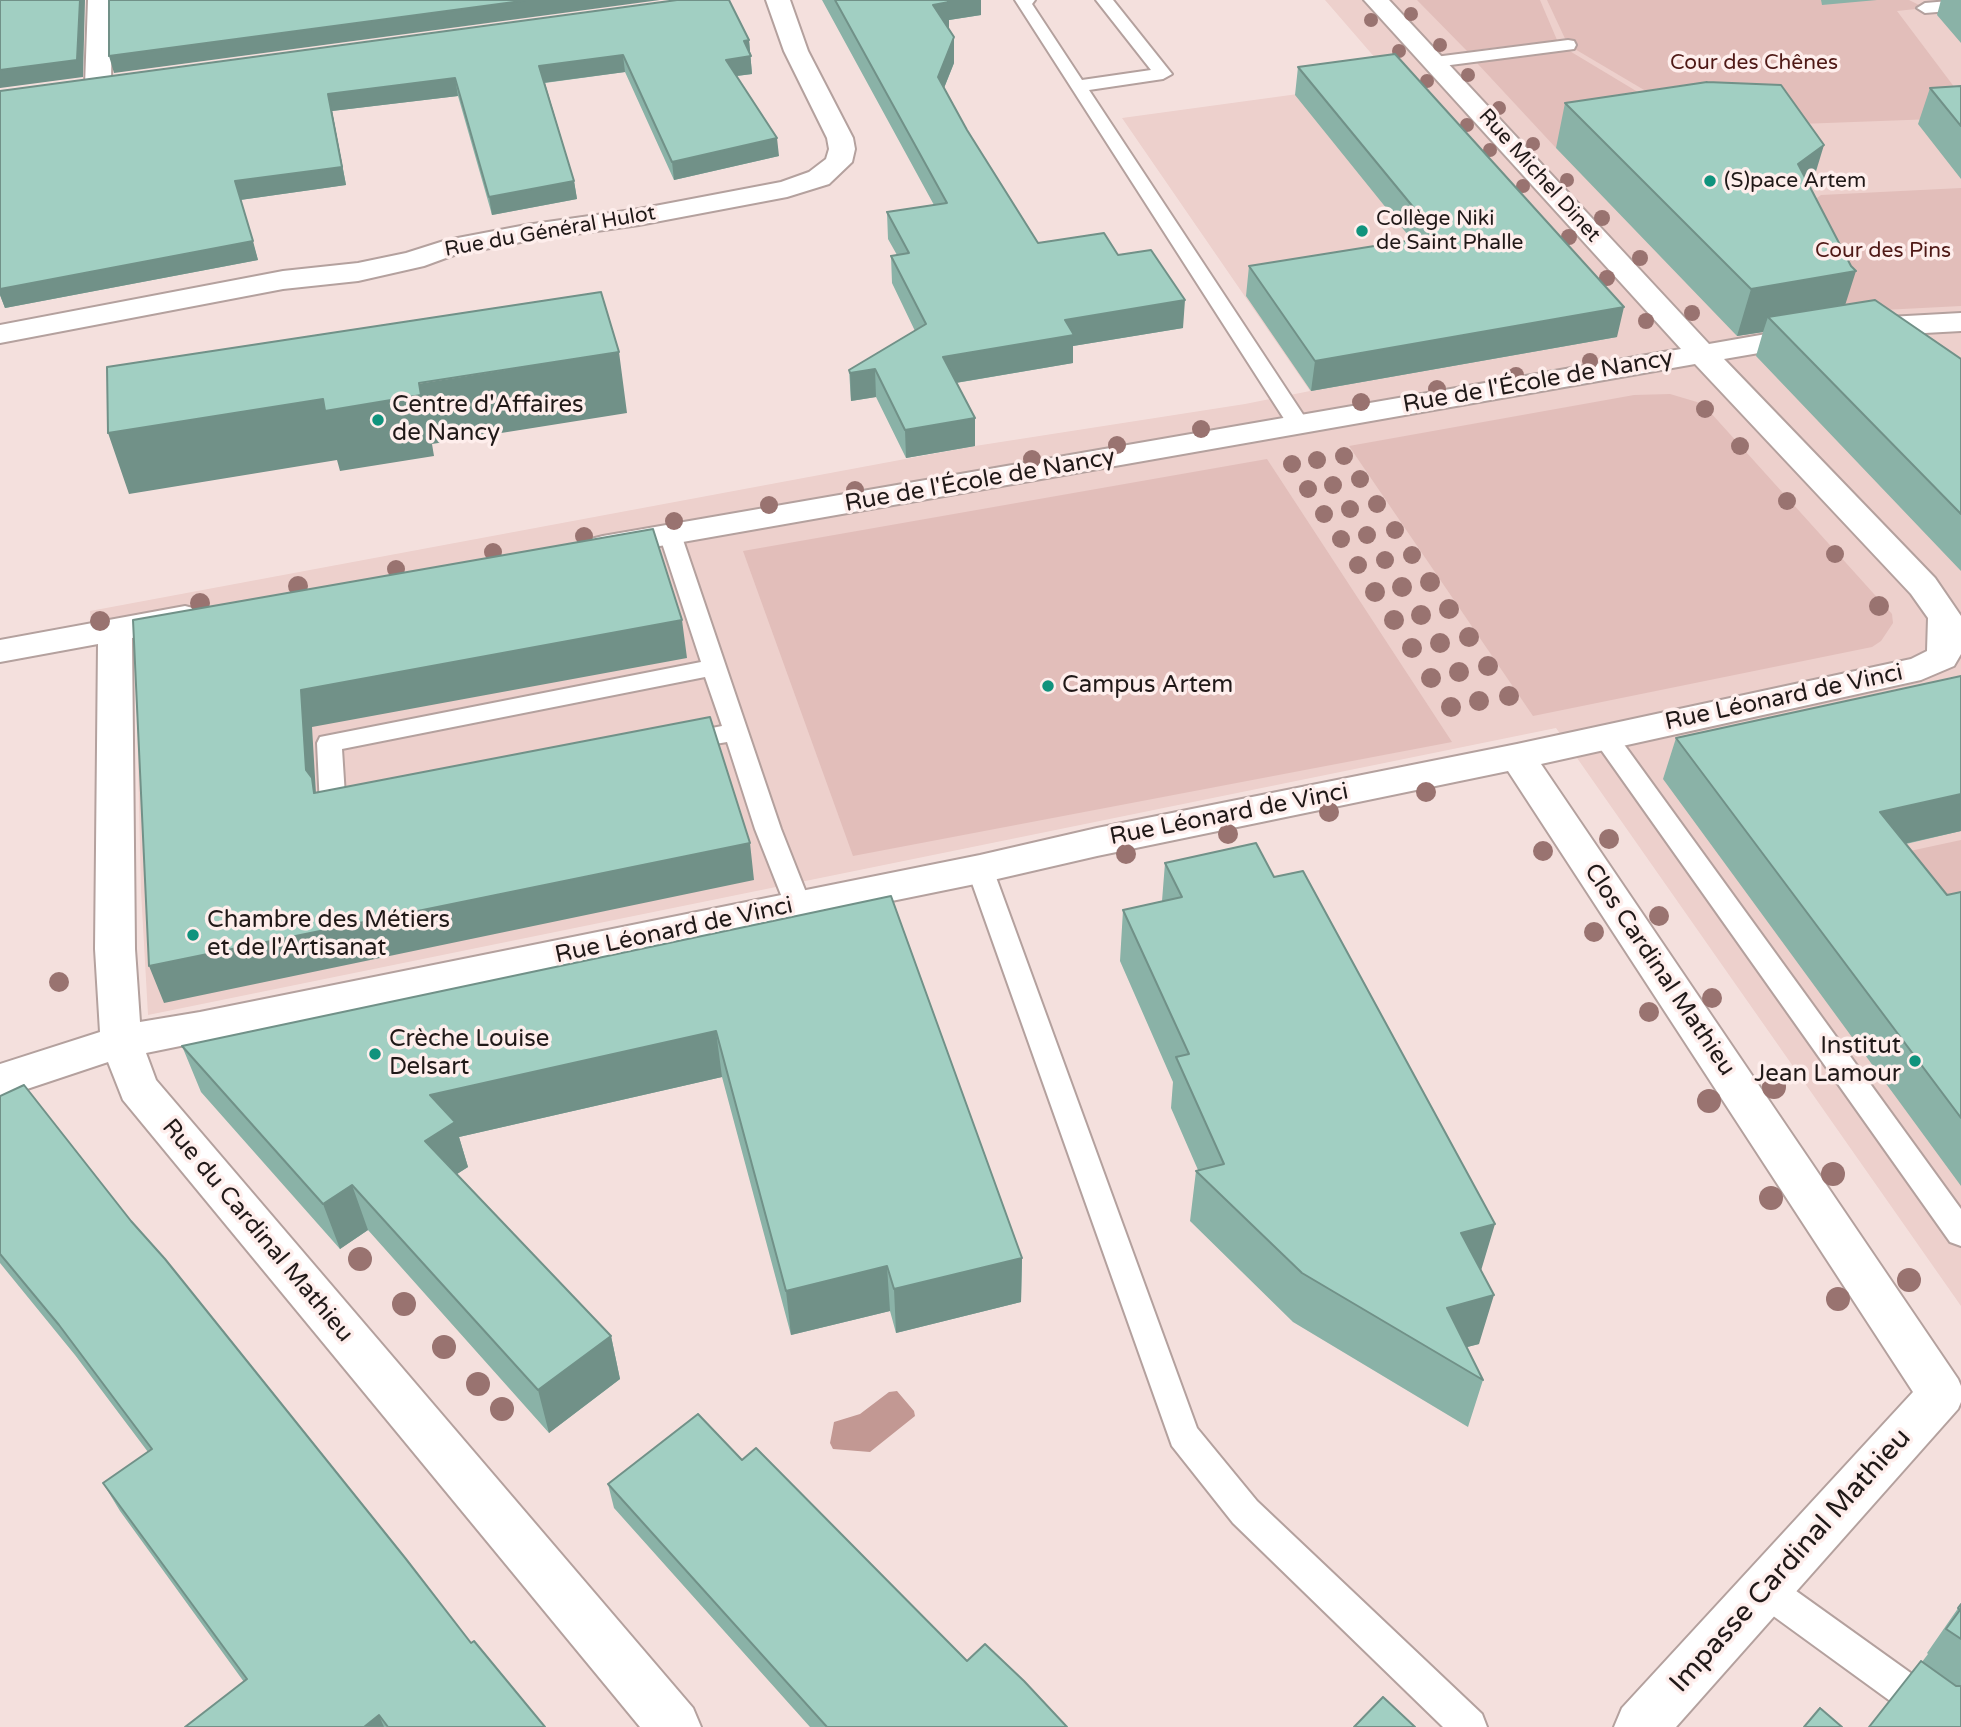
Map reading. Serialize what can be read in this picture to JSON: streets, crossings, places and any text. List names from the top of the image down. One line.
{"streets":{"street":["Rue Michel Dinet","Rue du Général Hulot","Rue de l'École de Nancy","Rue Léonard de Vinci","Clos Cardinal Mathieu","Rue du Cardinal Mathieu","Impasse Cardinal Mathieu"]},"crossings":[["Rue Michel Dinet","Rue de l'École de Nancy"],["Rue Michel Dinet","Rue Léonard de Vinci"],["Rue de l'École de Nancy","Rue Léonard de Vinci"],["Rue Léonard de Vinci","Clos Cardinal Mathieu"],["Rue Léonard de Vinci","Rue du Cardinal Mathieu"],["Clos Cardinal Mathieu","Impasse Cardinal Mathieu"]],"parks":["Cour des Chênes","Cour des Pins"],"places":["(S)pace Artem","Collège Niki de Saint Phalle","Centre d'Affaires de Nancy","Campus Artem","Chambre des Métiers et de l'Artisanat","Crèche Louise Delsart","Institut Jean Lamour"]}
